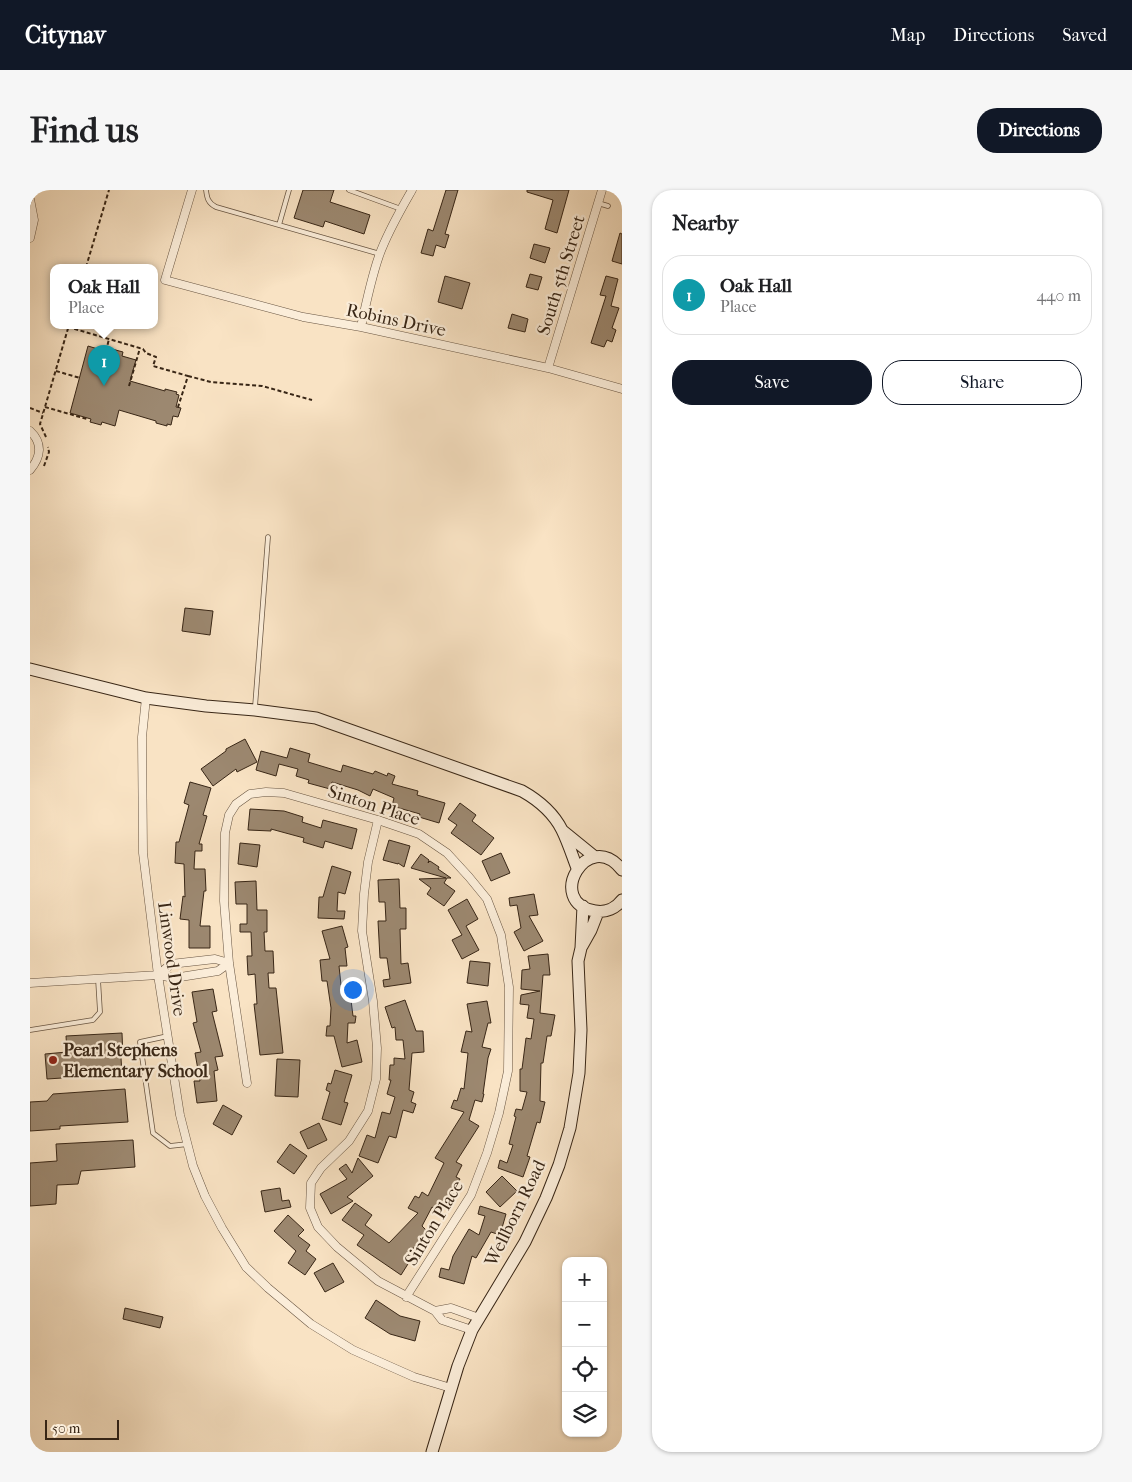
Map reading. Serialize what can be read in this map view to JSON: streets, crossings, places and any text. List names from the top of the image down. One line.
{"streets":{"street":["South 5th Street","Robins Drive","Sinton Place","Linwood Drive","Wellborn Road"]},"crossings":[["South 5th Street","Robins Drive"],["Linwood Drive","Wellborn Road"]],"places":["Pearl Stephens Elementary School"],"scale_bar":"50 m","page":{"header":"Citynav","nav":["Map","Directions","Saved"],"buttons":["Directions",["Save","Share"]],"title":"Find us","heading":"Nearby","list":[{"mark":"1","name":"Oak Hall","note":"Place","value":"440 m"}],"popup":["Oak Hall","Place"],"pins":"1","map_buttons":["+","−"],"scale":"50 m"}}
